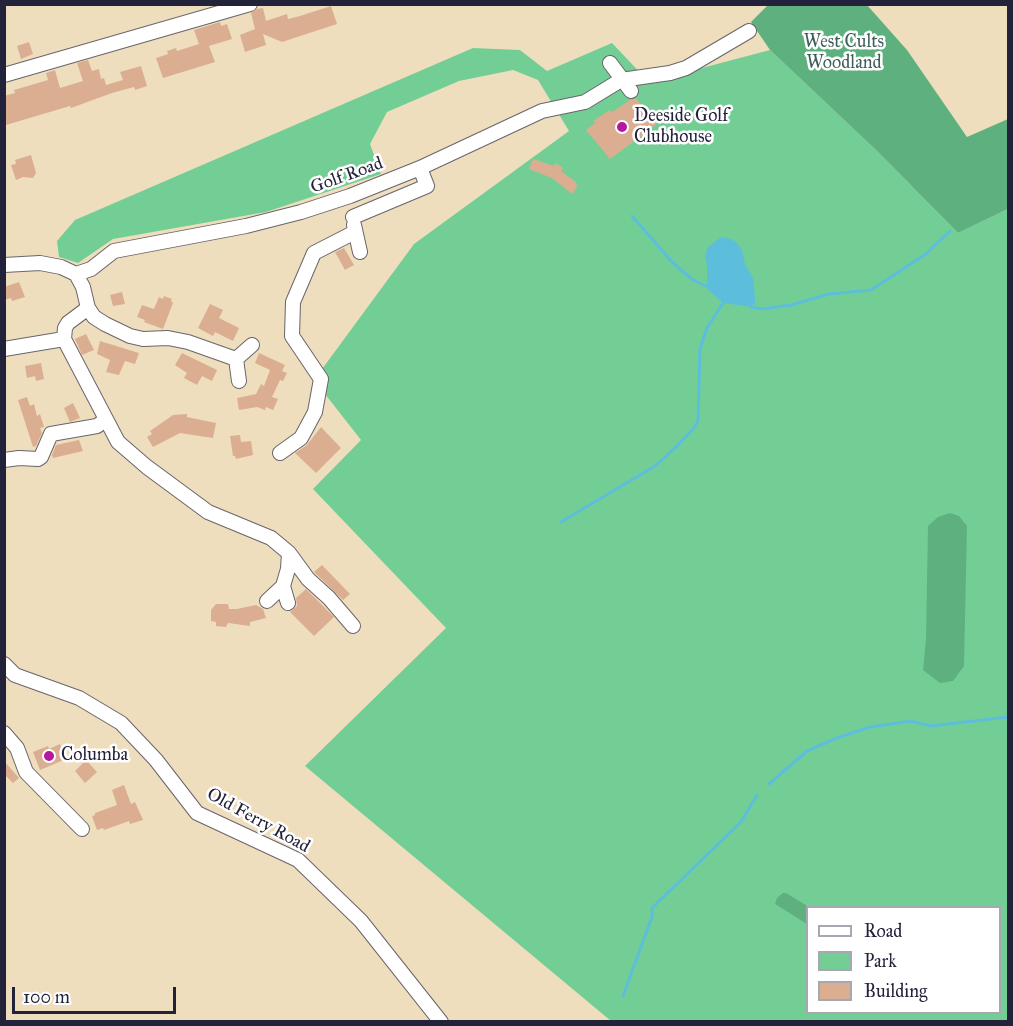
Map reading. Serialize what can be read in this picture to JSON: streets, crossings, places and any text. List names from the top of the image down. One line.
{"streets":{"street":["Golf Road","Old Ferry Road"]},"parks":["West Cults Woodland"],"places":["Deeside Golf Clubhouse","Columba"],"legend":["Road","Park","Building"],"scale_bar":"100 m"}
